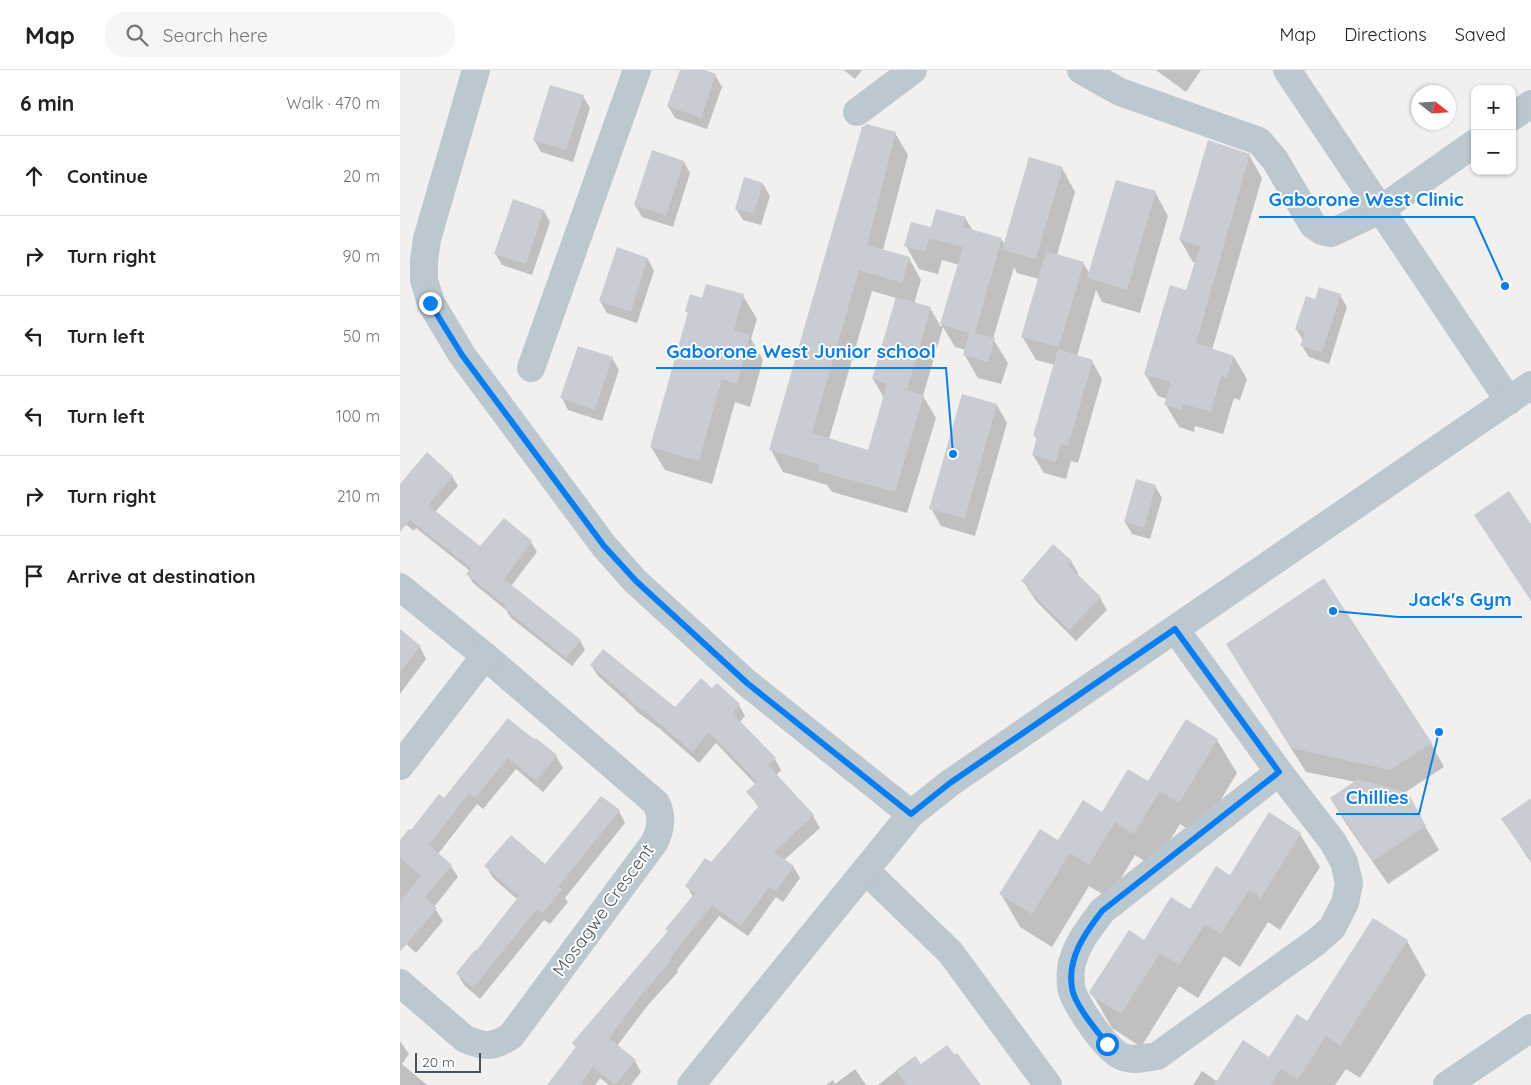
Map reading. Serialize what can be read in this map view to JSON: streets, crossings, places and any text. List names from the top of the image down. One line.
{"streets":{"street":["Mosagwe Crescent"]},"places":["Gaborone West Clinic","Gaborone West Junior school","Jack's Gym","Chillies"],"scale_bar":"20 m","north":"right","page":{"header":"Map","search":"Search here","nav":["Map","Directions","Saved"],"heading":["6 min","Walk · 470 m"],"map_buttons":["+","−"],"list":[["Continue","20 m"],["Turn right","90 m"],["Turn left","50 m"],["Turn left","100 m"],["Turn right","210 m"],"Arrive at destination"],"scale":"20 m"}}
